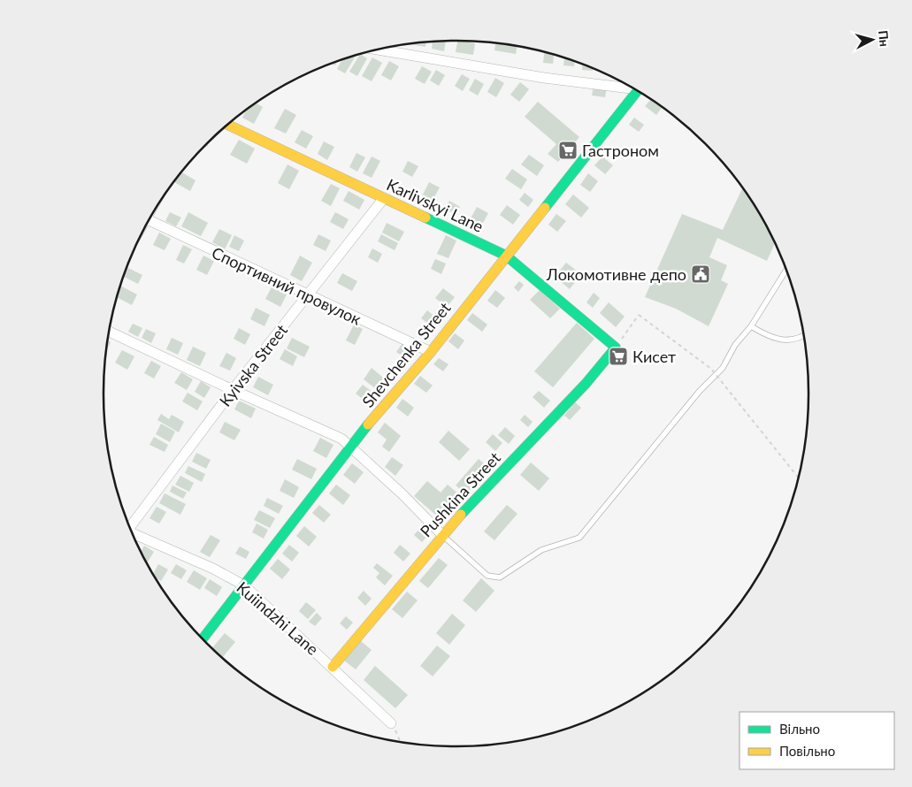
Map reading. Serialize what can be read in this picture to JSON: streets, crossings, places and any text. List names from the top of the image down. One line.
{"streets":{"street":["Karlіvskyi Lane","Спортивний провулок","Shevchenka Street","Kyivska Street","Pushkina Street","Kuiindzhi Lane"]},"crossings":[["Karlіvskyi Lane","Shevchenka Street"],["Karlіvskyi Lane","Kyivska Street"],["Karlіvskyi Lane","Pushkina Street"],["Спортивний провулок","Shevchenka Street"],["Спортивний провулок","Kyivska Street"],["Shevchenka Street","Kuiindzhi Lane"],["Pushkina Street","Kuiindzhi Lane"]],"places":{"supermarket":["Гастроном","Кисет"],"public building":["Локомотивне депо"]},"legend":["Вільно","Повільно"],"north":"right"}
